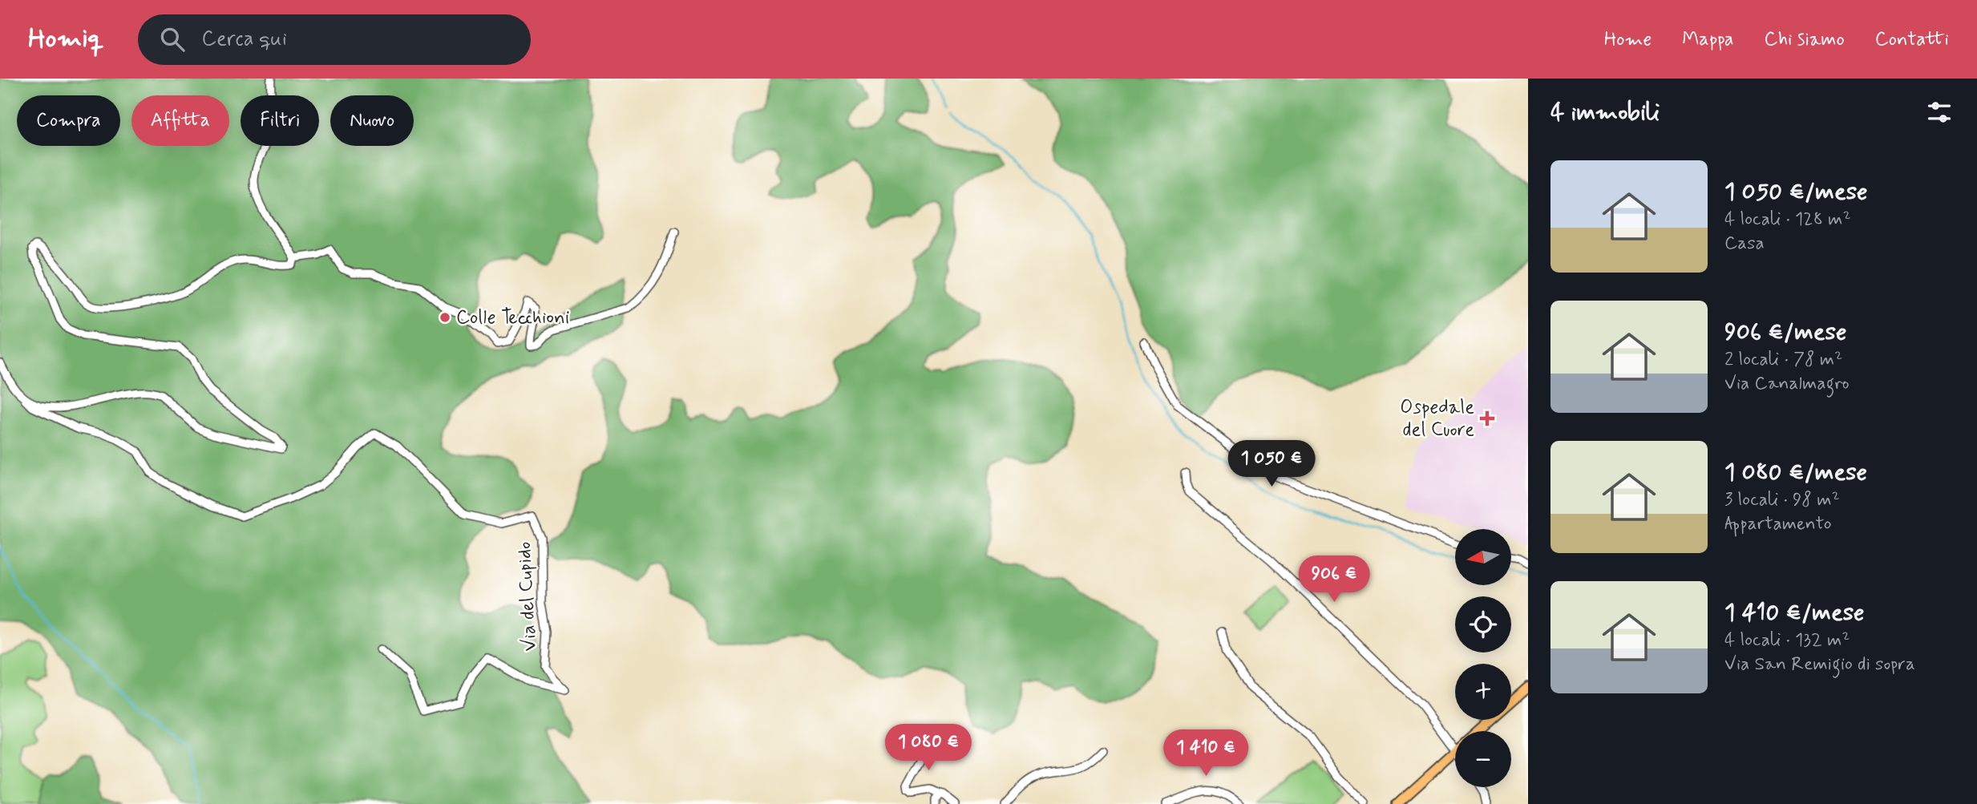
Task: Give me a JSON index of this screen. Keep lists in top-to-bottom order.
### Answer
{
  "streets": {
    "street": ["Via del Cupido"]
  },
  "places": {
    "other": ["Colle Tecchioni"],
    "health": ["Ospedale del Cuore"]
  },
  "north": "left",
  "page": {
    "header": "Homiq",
    "search": "Cerca qui",
    "nav": [
      "Home",
      "Mappa",
      "Chi siamo",
      "Contatti"
    ],
    "heading": "4 immobili",
    "chip": [
      "Compra",
      "Affitta",
      "Filtri",
      "Nuovo"
    ],
    "list": [
      {
        "name": "1 050 €/mese",
        "note": "4 locali · 128 m² · Casa"
      },
      {
        "name": "906 €/mese",
        "note": "2 locali · 78 m² · Via Canalmagro"
      },
      {
        "name": "1 080 €/mese",
        "note": "3 locali · 98 m² · Appartamento"
      },
      {
        "name": "1 410 €/mese",
        "note": "4 locali · 132 m² · Via San Remigio di sopra"
      }
    ],
    "price": [
      "1 050 €",
      "906 €",
      "1 080 €",
      "1 410 €"
    ],
    "map_buttons": ["+", "−"]
  }
}
